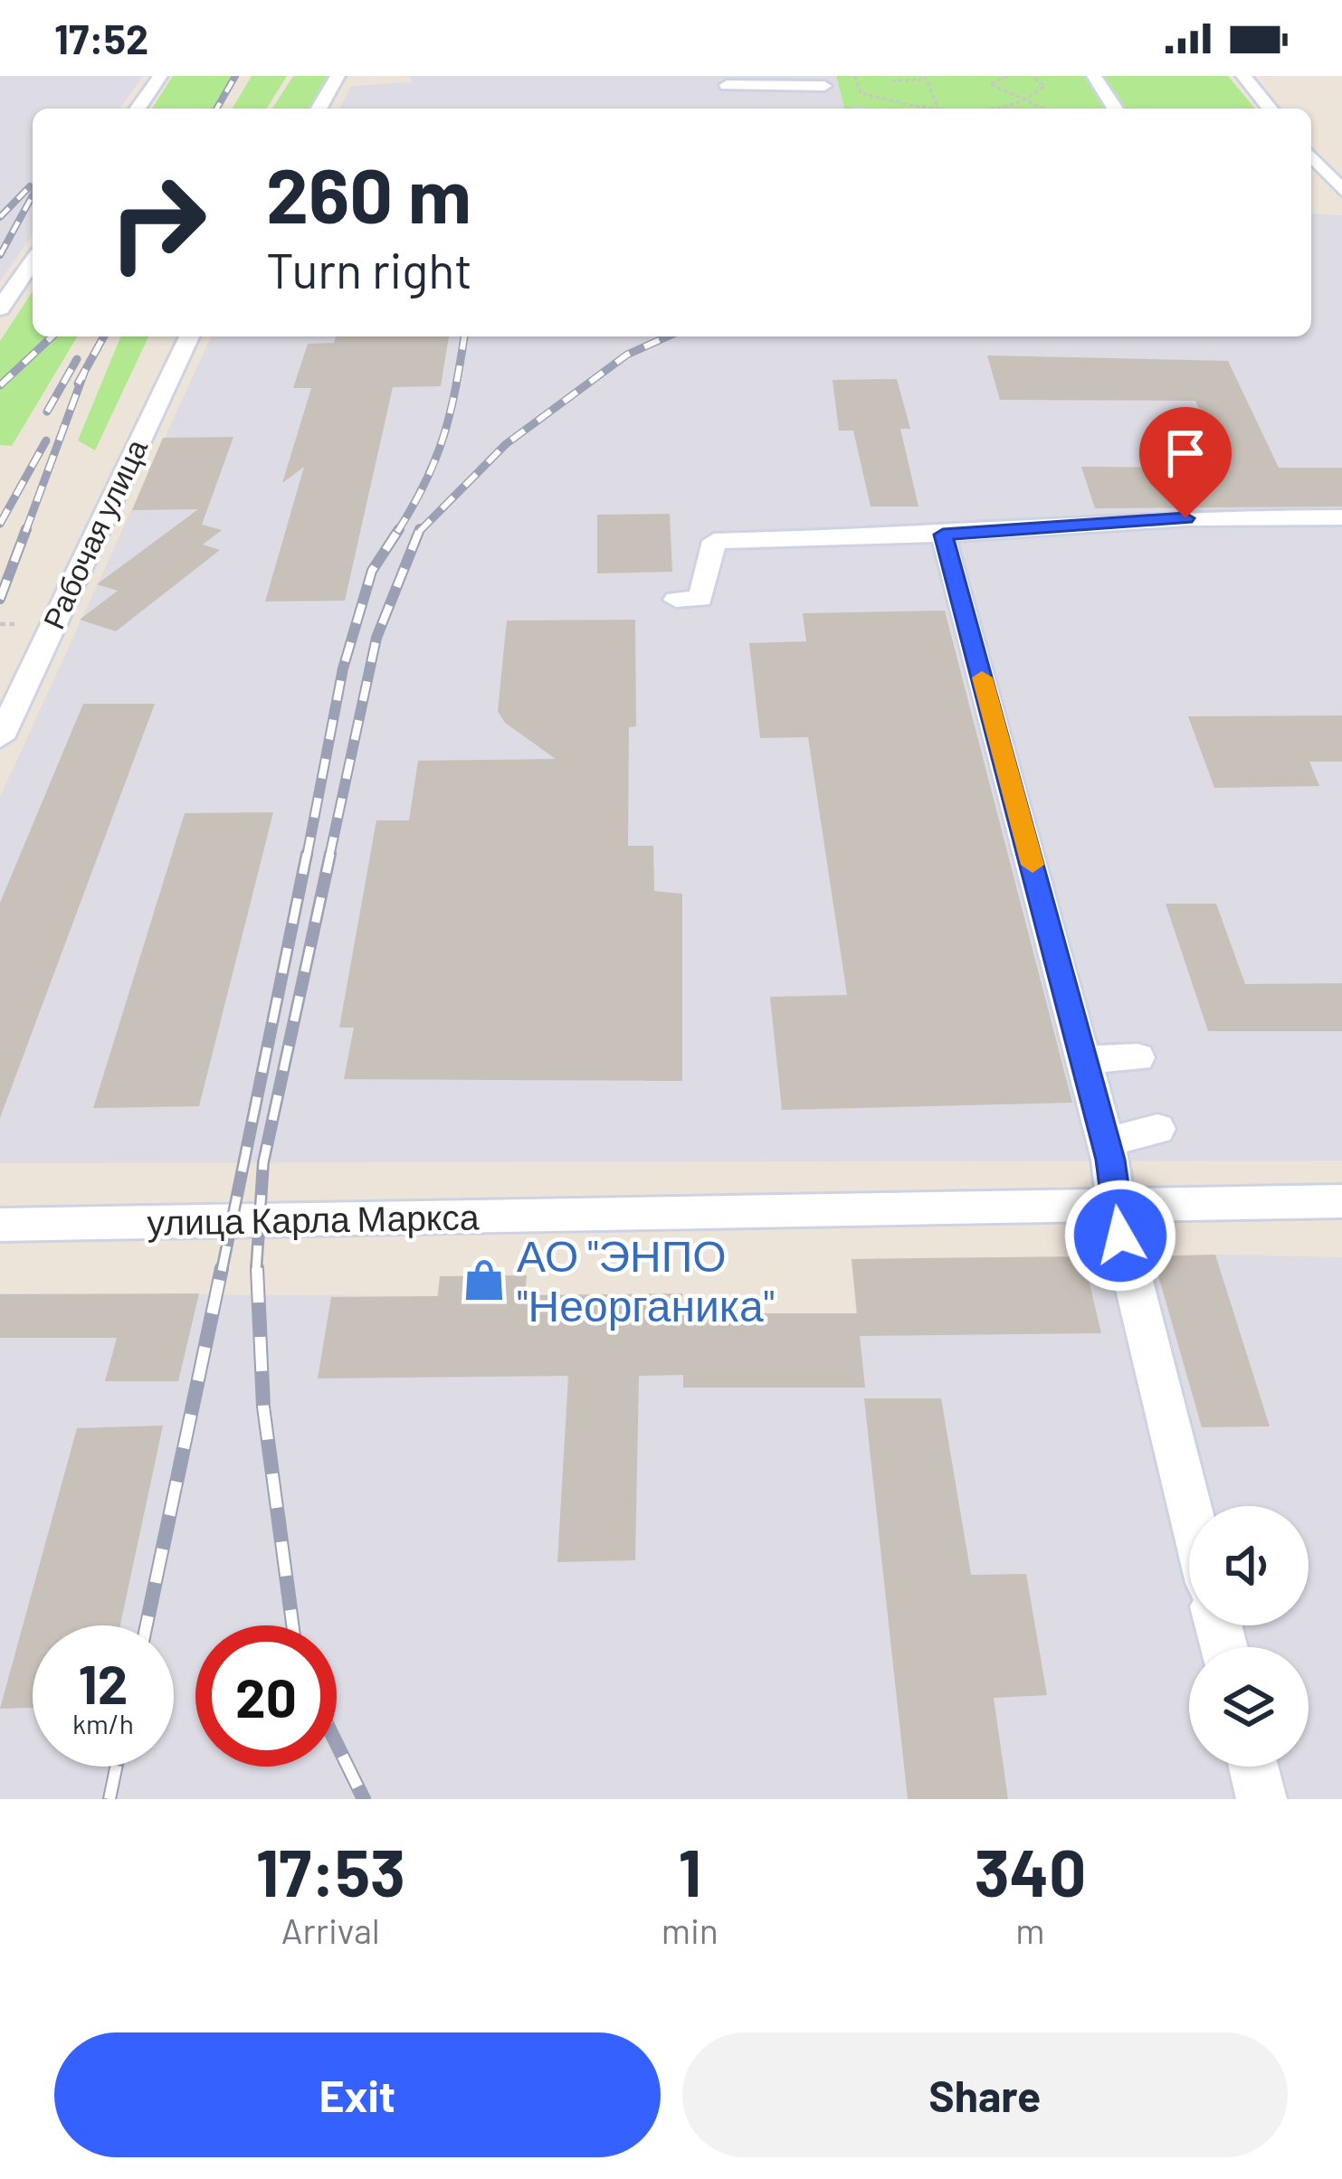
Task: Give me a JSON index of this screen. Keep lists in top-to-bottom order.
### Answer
{
  "streets": {
    "street": ["Рабочая улица", "улица Карла Маркса"]
  },
  "places": {
    "shop": ["АО \"ЭНПО \"Неорганика\""]
  },
  "page": {
    "status": "17:52",
    "turn": ["260 m", "Turn right"],
    "speed": "12 km/h",
    "limit": "20",
    "eta": [
      "17:53",
      "Arrival",
      "1",
      "min",
      "340",
      "m"
    ],
    "buttons": ["Exit", "Share"]
  }
}
